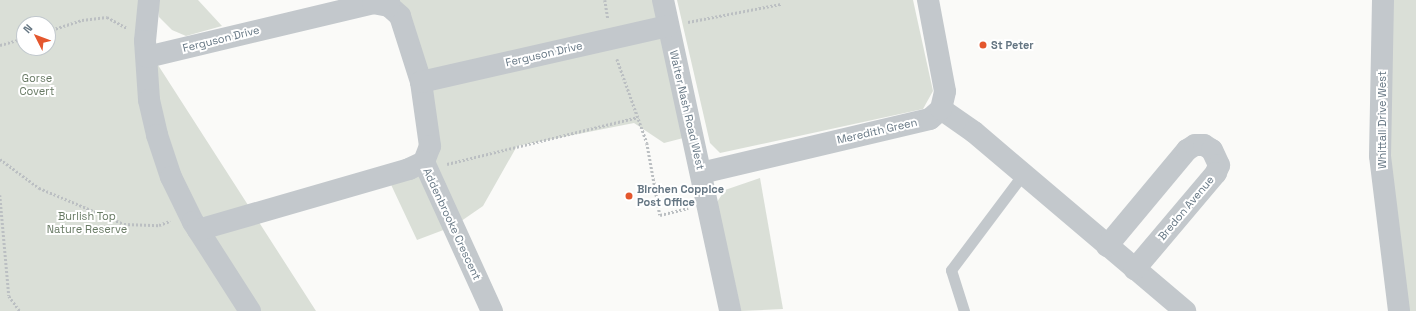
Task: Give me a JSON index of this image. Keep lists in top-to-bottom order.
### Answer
{
  "streets": {
    "street": [
      "Ferguson Drive",
      "Walter Nash Road West",
      "Whittall Drive West",
      "Meredith Green",
      "Bredon Avenue",
      "Addenbrooke Crescent"
    ]
  },
  "crossings": [
    ["Ferguson Drive", "Walter Nash Road West"],
    ["Ferguson Drive", "Addenbrooke Crescent"],
    ["Walter Nash Road West", "Meredith Green"]
  ],
  "parks": ["Gorse Covert", "Burlish Top Nature Reserve"],
  "places": ["St Peter", "Birchen Coppice Post Office"],
  "north": "top left"
}
